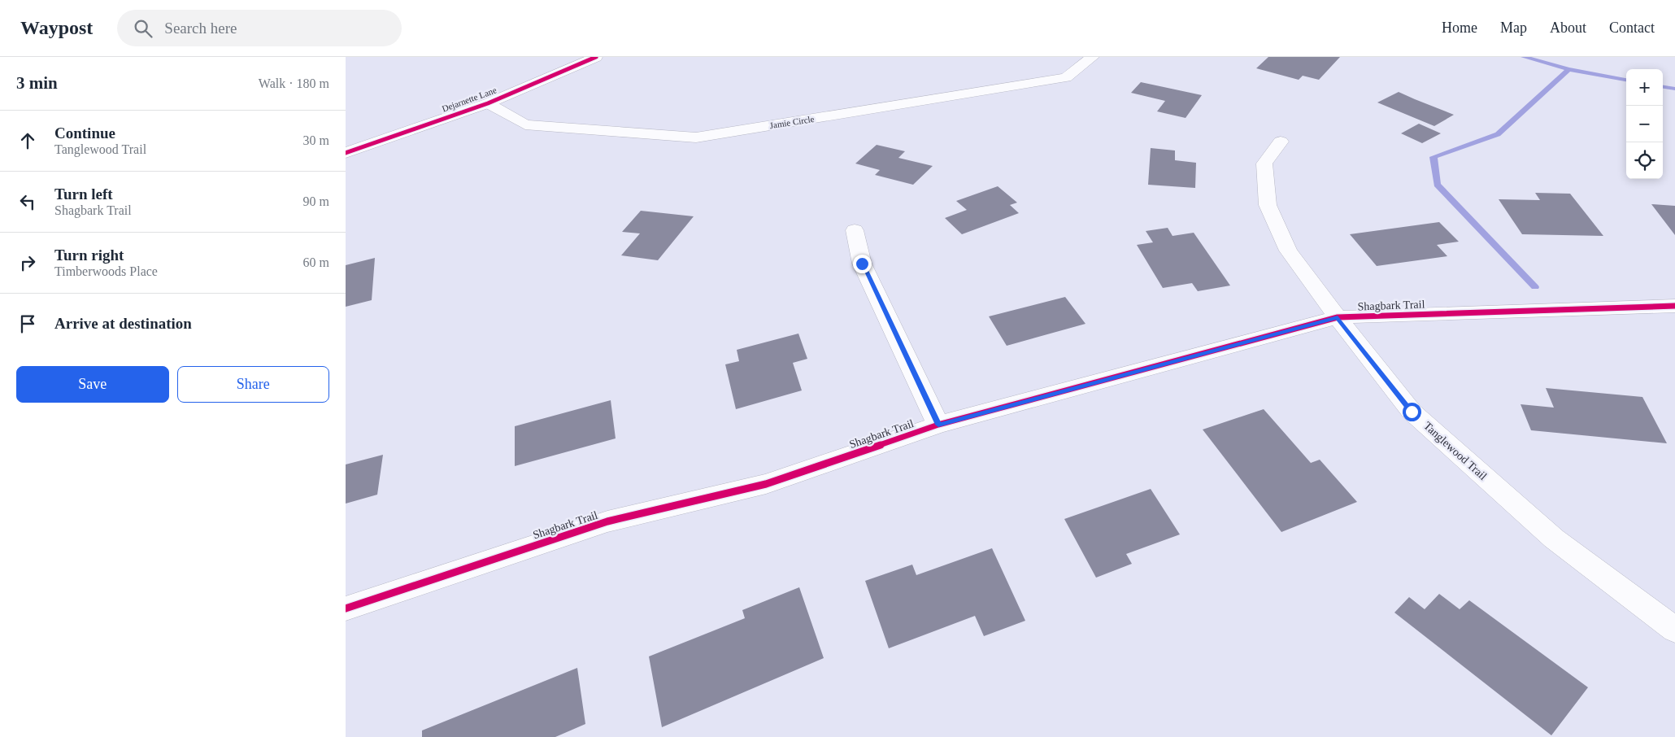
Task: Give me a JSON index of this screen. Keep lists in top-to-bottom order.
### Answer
{
  "streets": {
    "street": [
      "Dejarnette Lane",
      "Jamie Circle",
      "Shagbark Trail",
      "Tanglewood Trail"
    ]
  },
  "crossings": [
    ["Dejarnette Lane", "Jamie Circle"],
    ["Shagbark Trail", "Tanglewood Trail"]
  ],
  "page": {
    "header": "Waypost",
    "search": "Search here",
    "nav": [
      "Home",
      "Map",
      "About",
      "Contact"
    ],
    "heading": ["3 min", "Walk · 180 m"],
    "map_buttons": ["+", "−"],
    "list": [
      ["Continue", "Tanglewood Trail", "30 m"],
      ["Turn left", "Shagbark Trail", "90 m"],
      ["Turn right", "Timberwoods Place", "60 m"],
      "Arrive at destination"
    ],
    "buttons": ["Save", "Share"]
  }
}
